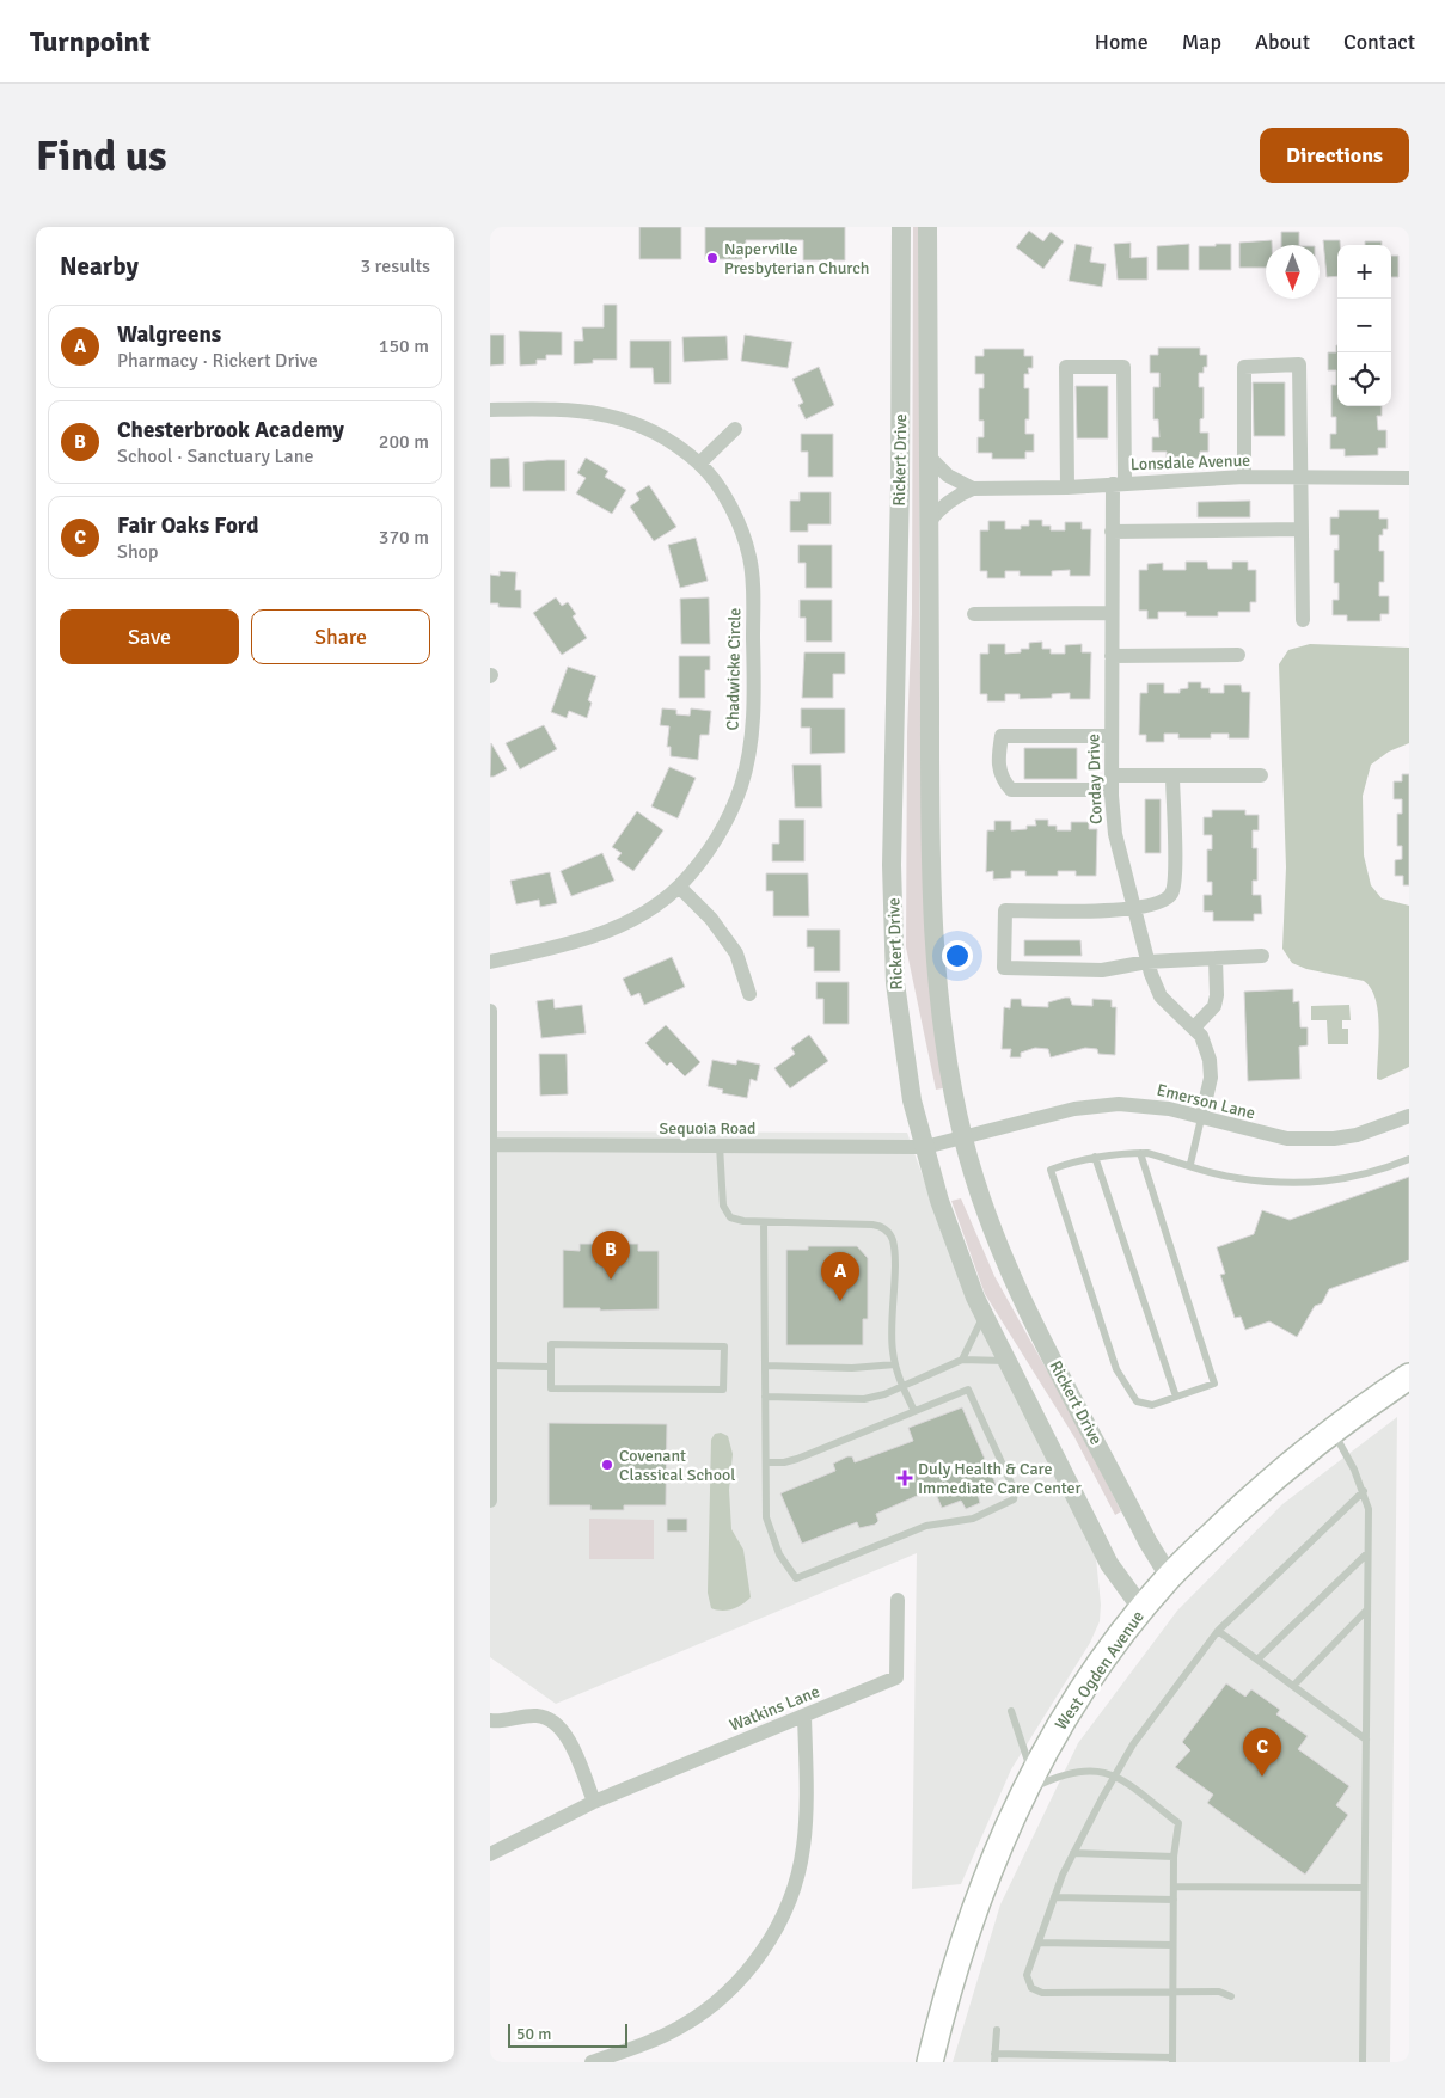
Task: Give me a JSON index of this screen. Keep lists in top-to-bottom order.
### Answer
{
  "streets": {
    "main road": ["West Ogden Avenue"],
    "street": [
      "Rickert Drive",
      "Lonsdale Avenue",
      "Chadwicke Circle",
      "Corday Drive",
      "Emerson Lane",
      "Sequoia Road",
      "Watkins Lane"
    ]
  },
  "crossings": [
    ["Rickert Drive", "Lonsdale Avenue"],
    ["Rickert Drive", "Emerson Lane"],
    ["Rickert Drive", "Sequoia Road"],
    ["Rickert Drive", "West Ogden Avenue"],
    ["Lonsdale Avenue", "Corday Drive"],
    ["Corday Drive", "Emerson Lane"],
    ["Emerson Lane", "Sequoia Road"]
  ],
  "places": {
    "other": ["Naperville Presbyterian Church", "Covenant Classical School"],
    "health": ["Duly Health & Care Immediate Care Center"]
  },
  "scale_bar": "50 m",
  "north": "bottom",
  "page": {
    "header": "Turnpoint",
    "nav": [
      "Home",
      "Map",
      "About",
      "Contact"
    ],
    "buttons": [
      "Directions",
      ["Save", "Share"]
    ],
    "title": "Find us",
    "heading": ["Nearby", "3 results"],
    "map_buttons": ["+", "−"],
    "list": [
      {
        "mark": "A",
        "name": "Walgreens",
        "note": "Pharmacy · Rickert Drive",
        "value": "150 m"
      },
      {
        "mark": "B",
        "name": "Chesterbrook Academy",
        "note": "School · Sanctuary Lane",
        "value": "200 m"
      },
      {
        "mark": "C",
        "name": "Fair Oaks Ford",
        "note": "Shop",
        "value": "370 m"
      }
    ],
    "pins": ["B", "A", "C"],
    "scale": "50 m"
  }
}
